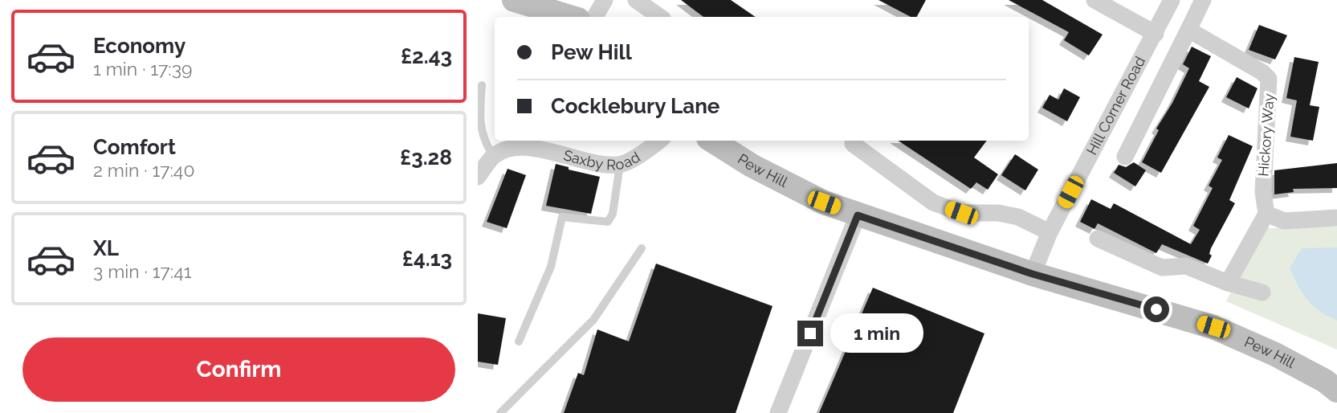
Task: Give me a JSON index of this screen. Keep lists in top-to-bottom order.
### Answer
{
  "streets": {
    "main road": ["Pew Hill"],
    "street": ["Hill Corner Road", "Hickory Way", "Saxby Road"]
  },
  "crossings": [
    ["Hill Corner Road", "Pew Hill"]
  ],
  "page": {
    "list": [
      {
        "name": "Economy",
        "note": "1 min · 17:39",
        "value": "£2.43"
      },
      {
        "name": "Comfort",
        "note": "2 min · 17:40",
        "value": "£3.28"
      },
      {
        "name": "XL",
        "note": "3 min · 17:41",
        "value": "£4.13"
      }
    ],
    "banner": ["Pew Hill", "Cocklebury Lane"],
    "bubble": "1 min",
    "buttons": "Confirm"
  }
}
